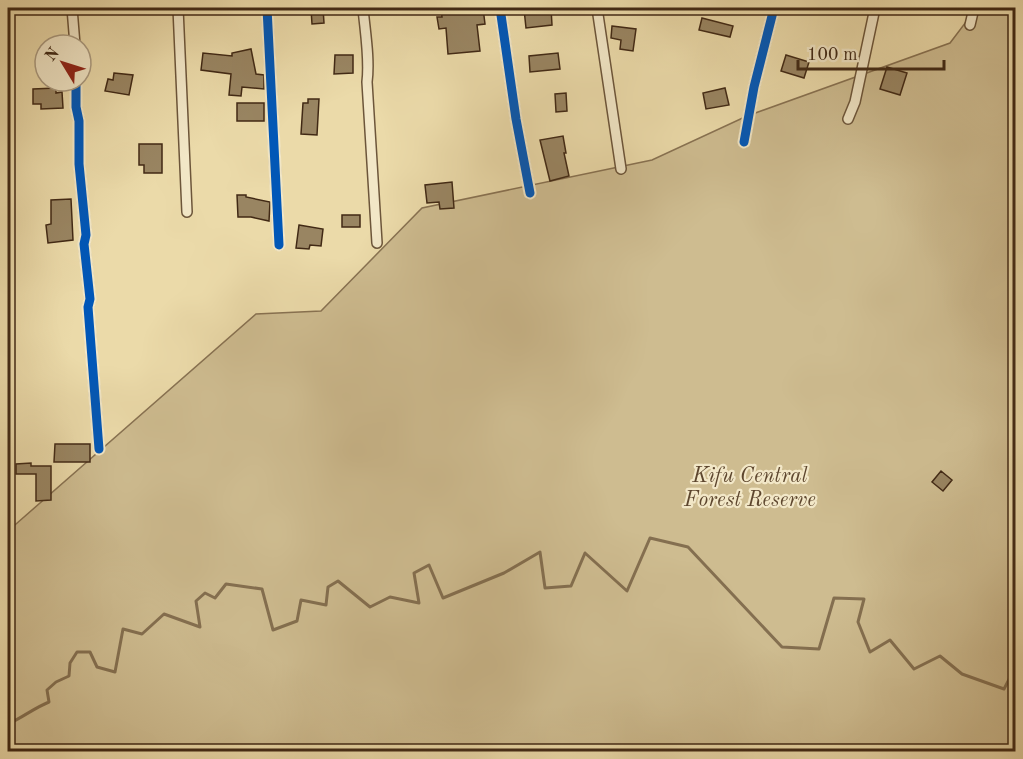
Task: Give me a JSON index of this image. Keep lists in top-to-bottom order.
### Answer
{
  "parks": ["Kifu Central Forest Reserve"],
  "scale_bar": "100 m",
  "north": "top left"
}
